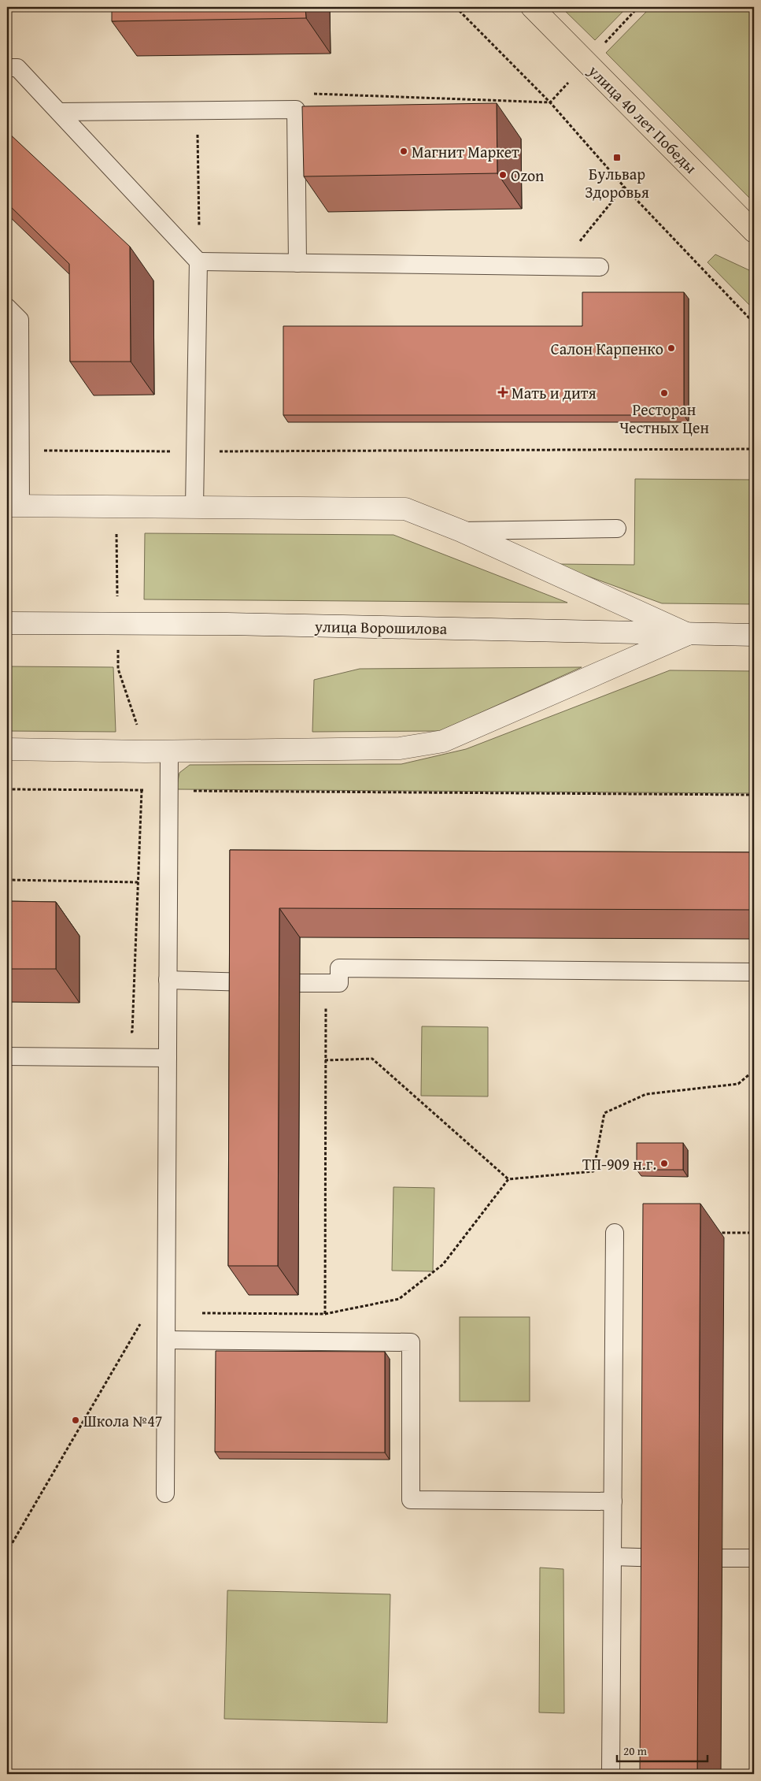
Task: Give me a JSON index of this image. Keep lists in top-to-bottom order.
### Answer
{
  "streets": {
    "main road": ["улица 40 лет Победы"],
    "street": ["улица Ворошилова"]
  },
  "places": {
    "other": [
      "Магнит Маркет",
      "Ozon",
      "Салон Карпенко",
      "Ресторан Честных Цен",
      "ТП-909 н.г.",
      "Школа №47"
    ],
    "transit": ["Бульвар Здоровья"],
    "health": ["Мать и дитя"]
  },
  "scale_bar": "20 m"
}
